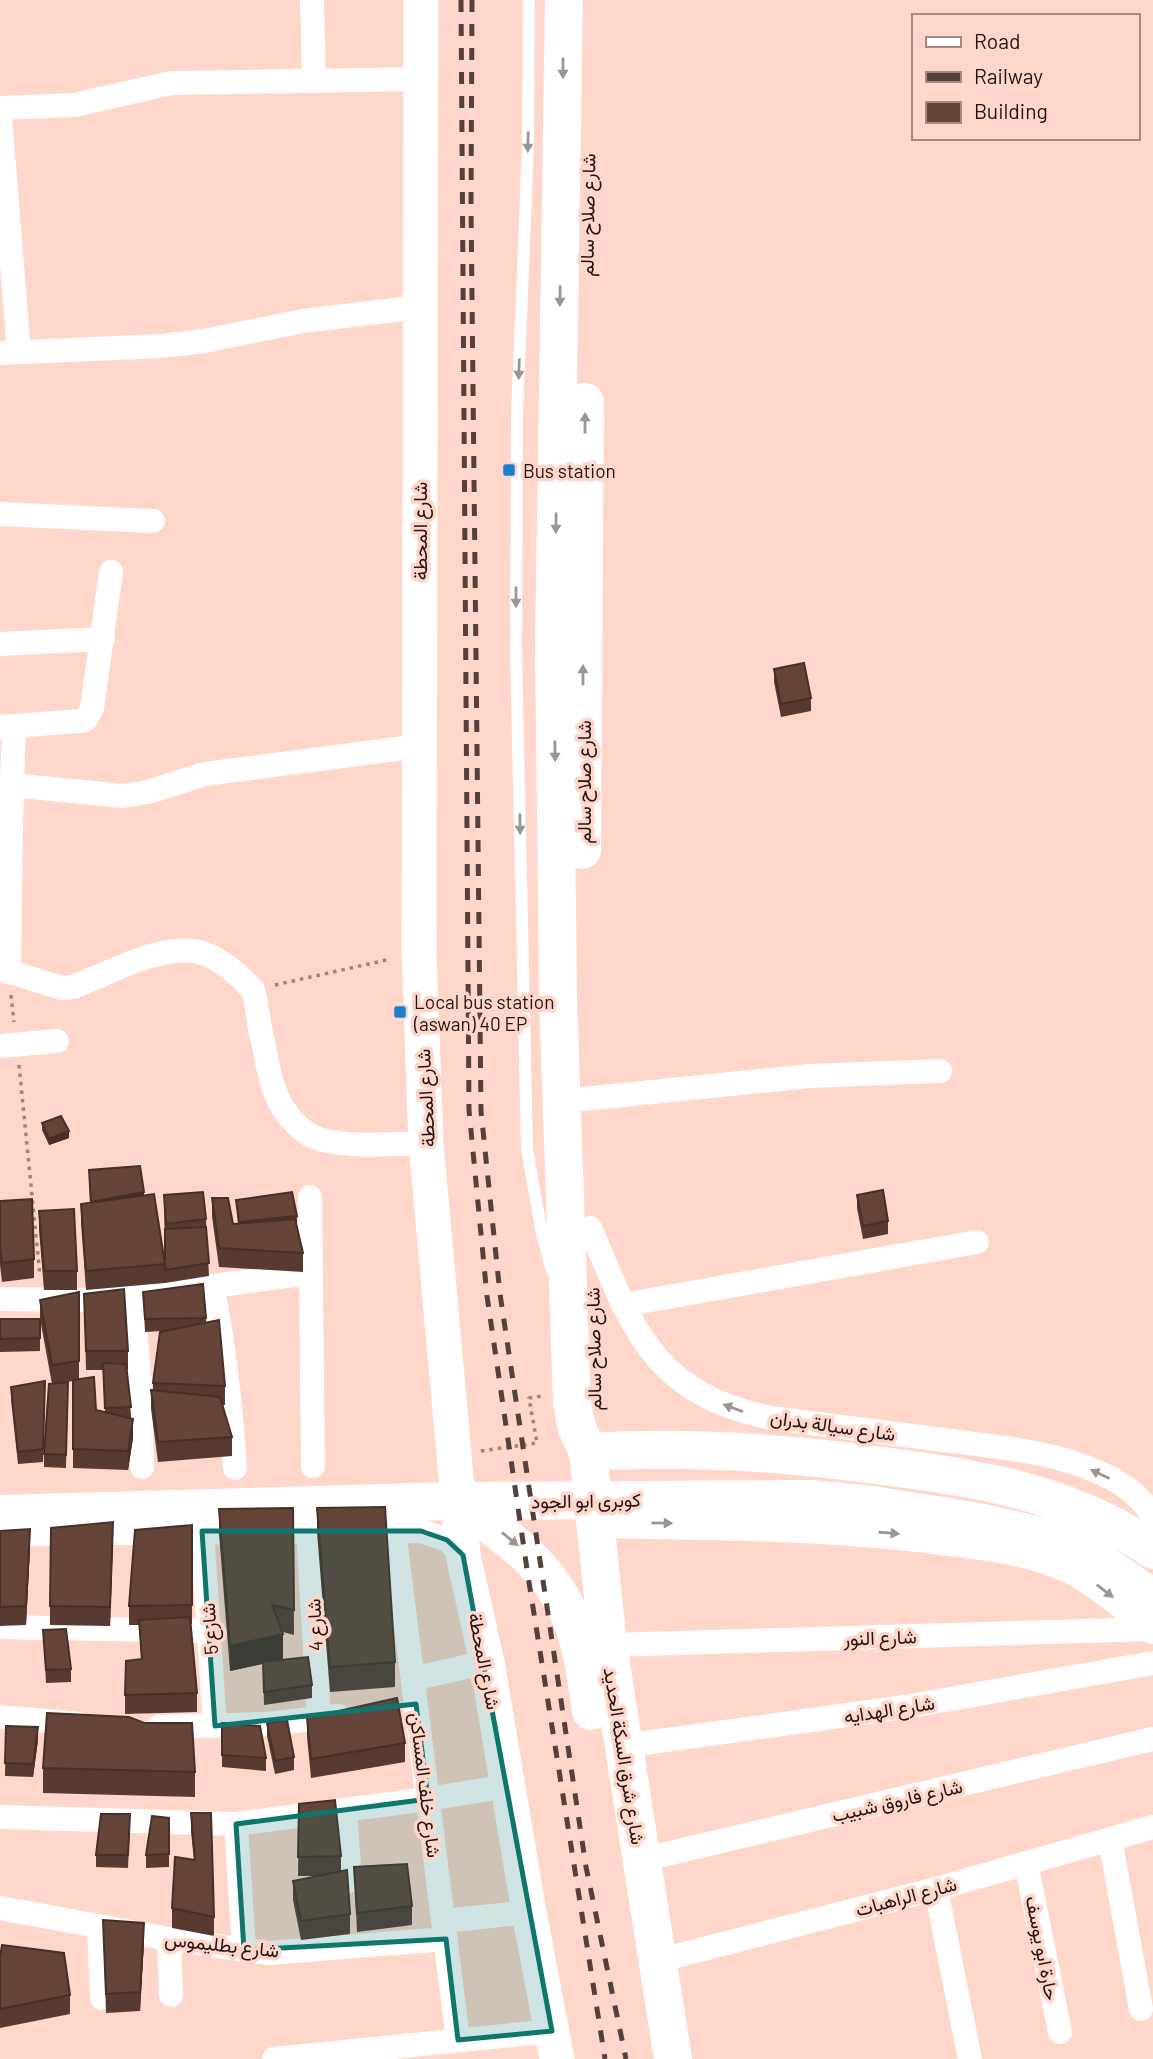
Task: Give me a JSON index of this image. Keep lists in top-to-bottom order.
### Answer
{
  "streets": {
    "main road": [
      "شارع صلاح سالم",
      "شارع المحطة",
      "شارع سيالة بدران",
      "كوبرى ابو الجود",
      "شارع شرق السكة الحديد"
    ],
    "street": [
      "شارع 4",
      "شارع 5",
      "شارع النور",
      "شارع الهدايه",
      "شارع خلف المساكن",
      "شارع فاروق شبيب",
      "شارع الراهبات",
      "شارع بطليموس",
      "حارة ابو يوسف"
    ]
  },
  "crossings": [
    ["شارع صلاح سالم", "شارع سيالة بدران"],
    ["شارع صلاح سالم", "شارع شرق السكة الحديد"],
    ["شارع المحطة", "شارع بطليموس"],
    ["شارع سيالة بدران", "شارع شرق السكة الحديد"],
    ["شارع النور", "شارع شرق السكة الحديد"],
    ["شارع الهدايه", "شارع شرق السكة الحديد"],
    ["شارع شرق السكة الحديد", "شارع فاروق شبيب"],
    ["شارع شرق السكة الحديد", "شارع الراهبات"],
    ["شارع خلف المساكن", "شارع بطليموس"],
    ["شارع الراهبات", "حارة ابو يوسف"]
  ],
  "places": {
    "transit": ["Bus station", "Local bus station (aswan) 40 EP"]
  },
  "legend": ["Road", "Railway", "Building"]
}
